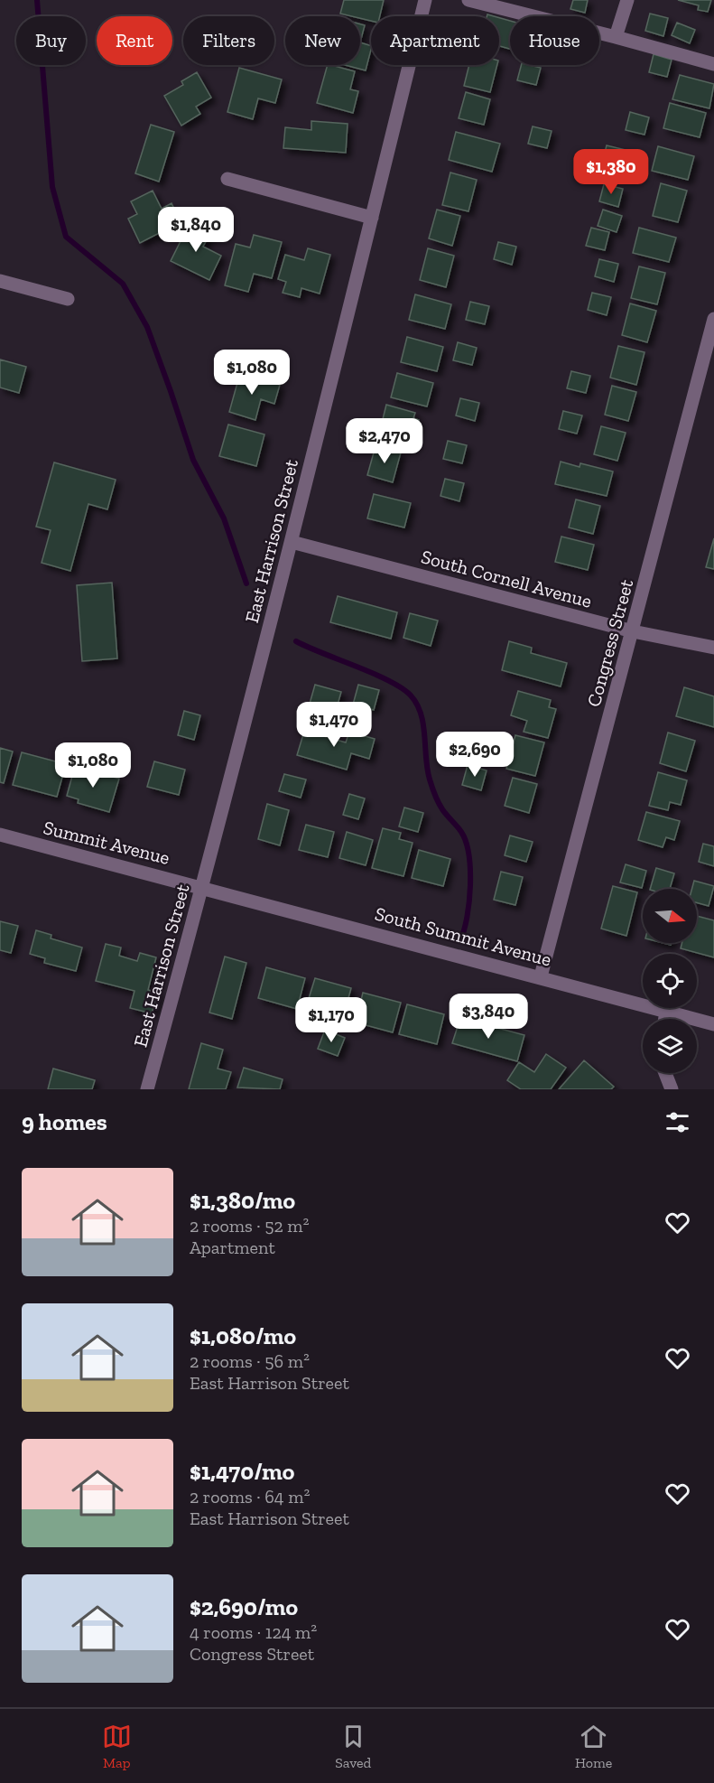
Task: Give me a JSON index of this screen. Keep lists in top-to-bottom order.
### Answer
{
  "streets": {
    "street": [
      "East Harrison Street",
      "South Cornell Avenue",
      "Congress Street",
      "Summit Avenue",
      "South Summit Avenue"
    ]
  },
  "crossings": [
    ["East Harrison Street", "South Cornell Avenue"],
    ["East Harrison Street", "Summit Avenue"],
    ["East Harrison Street", "South Summit Avenue"],
    ["South Cornell Avenue", "Congress Street"],
    ["Congress Street", "South Summit Avenue"],
    ["Summit Avenue", "South Summit Avenue"]
  ],
  "north": "right",
  "page": {
    "chip": [
      "Buy",
      "Rent",
      "Filters",
      "New",
      "Apartment",
      "House"
    ],
    "price": [
      "$1,380",
      "$1,840",
      "$1,080",
      "$2,470",
      "$1,470",
      "$2,690",
      "$1,080",
      "$3,840",
      "$1,170"
    ],
    "heading": "9 homes",
    "list": [
      {
        "name": "$1,380/mo",
        "note": "2 rooms · 52 m² · Apartment"
      },
      {
        "name": "$1,080/mo",
        "note": "2 rooms · 56 m² · East Harrison Street"
      },
      {
        "name": "$1,470/mo",
        "note": "2 rooms · 64 m² · East Harrison Street"
      },
      {
        "name": "$2,690/mo",
        "note": "4 rooms · 124 m² · Congress Street"
      }
    ],
    "tabs": ["Map", "Saved", "Home"]
  }
}
